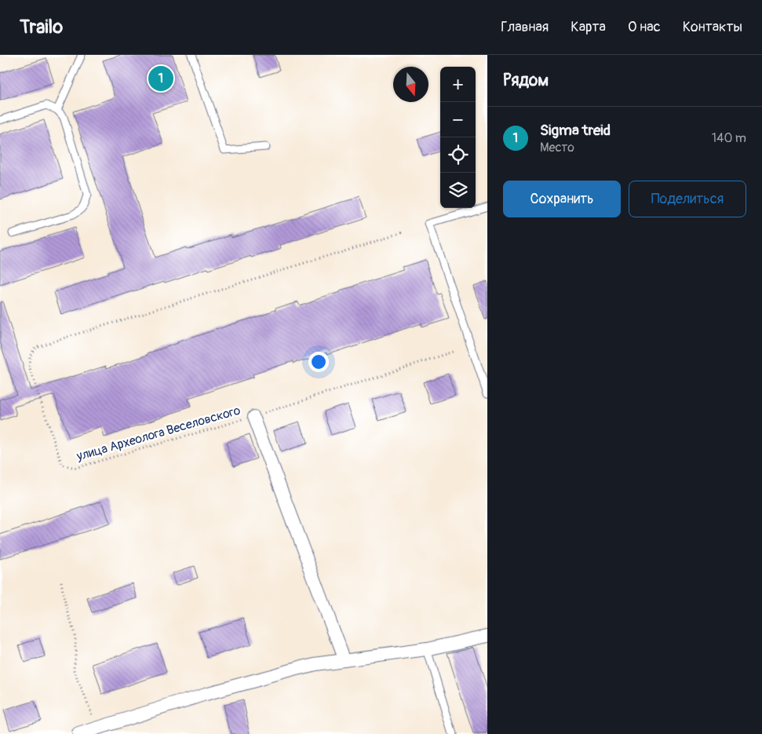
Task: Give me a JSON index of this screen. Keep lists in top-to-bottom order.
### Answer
{
  "streets": {
    "path": ["улица Археолога Веселовского"]
  },
  "north": "bottom",
  "page": {
    "header": "Trailo",
    "nav": [
      "Главная",
      "Карта",
      "О нас",
      "Контакты"
    ],
    "heading": "Рядом",
    "pins": "1",
    "map_buttons": ["+", "−"],
    "list": [
      {
        "mark": "1",
        "name": "Sigma treid",
        "note": "Место",
        "value": "140 m"
      }
    ],
    "buttons": ["Сохранить", "Поделиться"]
  }
}
